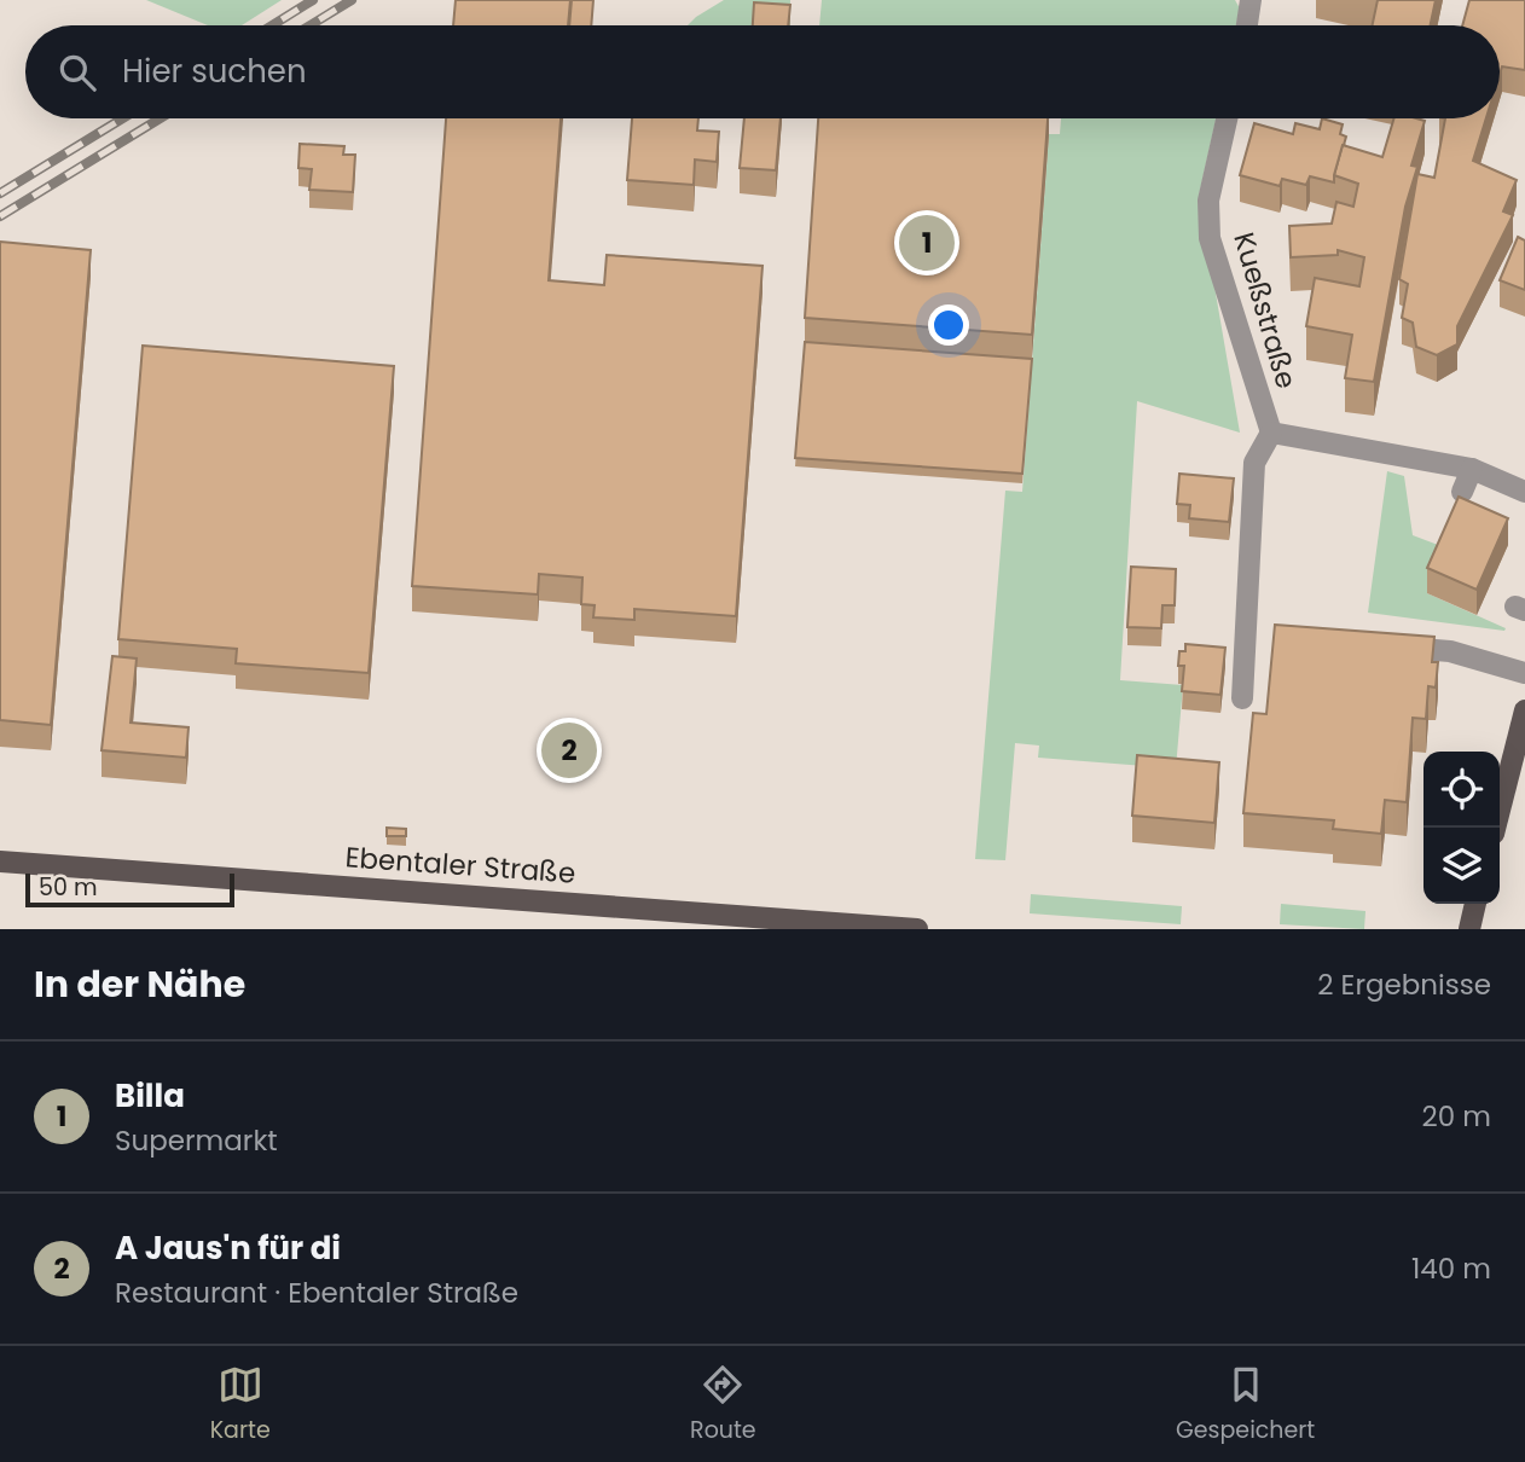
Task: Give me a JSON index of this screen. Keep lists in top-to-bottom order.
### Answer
{
  "streets": {
    "main road": ["Ebentaler Straße"],
    "street": ["Kueßstraße"]
  },
  "scale_bar": "50 m",
  "page": {
    "search": "Hier suchen",
    "pins": ["1", "2"],
    "scale": "50 m",
    "heading": ["In der Nähe", "2 Ergebnisse"],
    "list": [
      {
        "mark": "1",
        "name": "Billa",
        "note": "Supermarkt",
        "value": "20 m"
      },
      {
        "mark": "2",
        "name": "A Jaus'n für di",
        "note": "Restaurant · Ebentaler Straße",
        "value": "140 m"
      }
    ],
    "nav": ["Karte", "Route", "Gespeichert"]
  }
}
